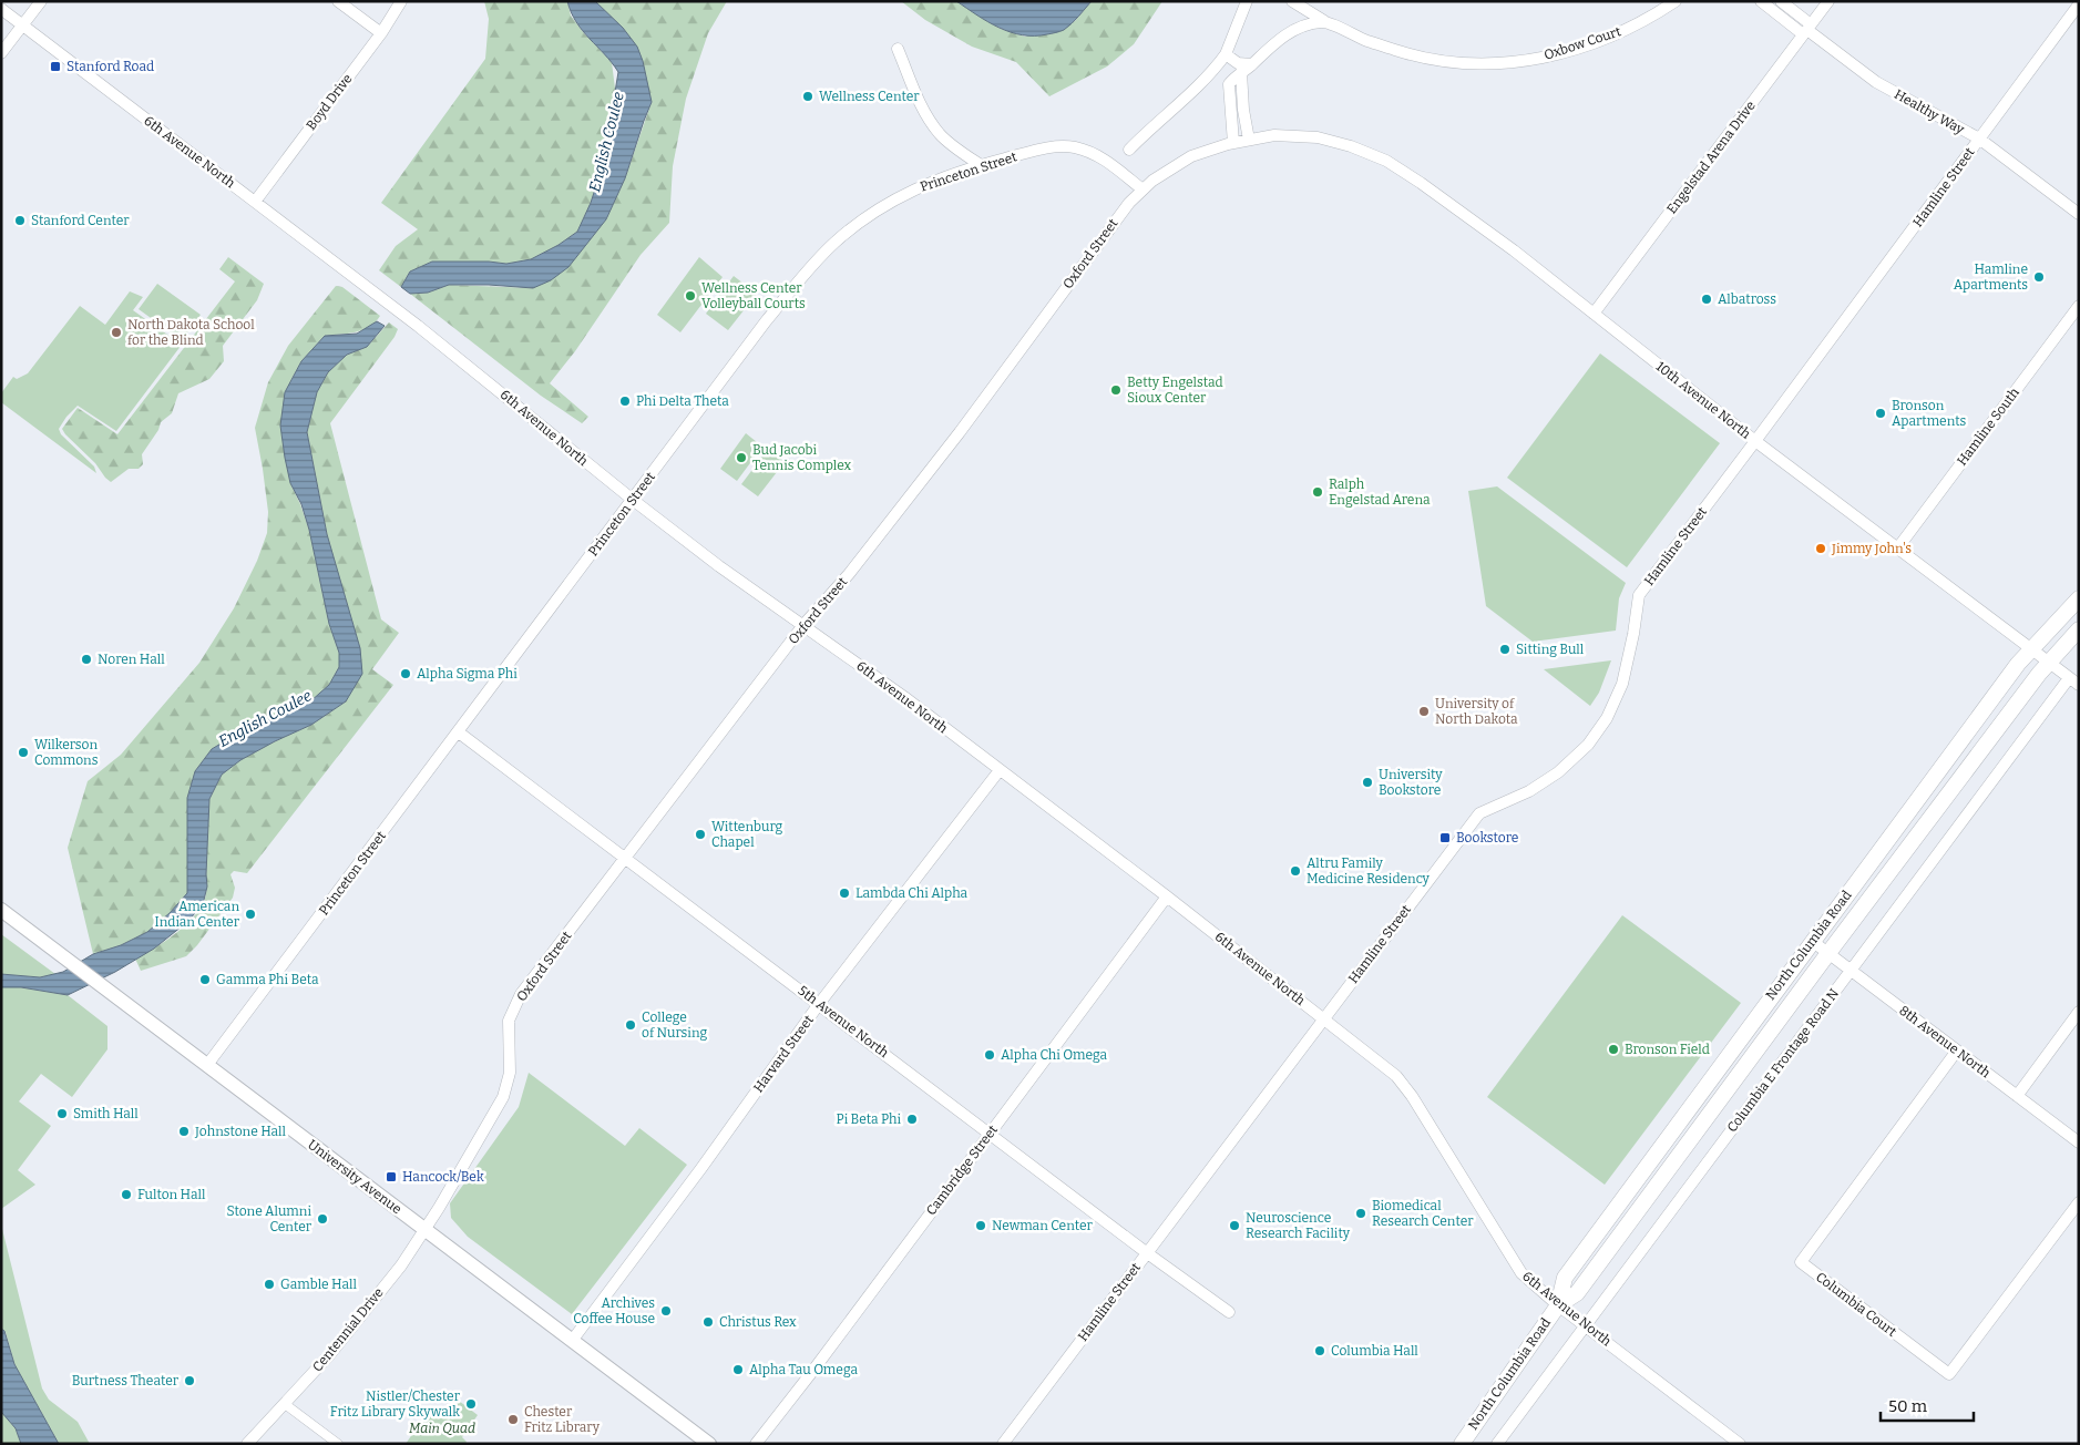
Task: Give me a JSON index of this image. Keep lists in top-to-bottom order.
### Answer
{
  "streets": {
    "main road": ["North Columbia Road"],
    "street": [
      "Oxbow Court",
      "Boyd Drive",
      "Healthy Way",
      "6th Avenue North",
      "Engelstad Arena Drive",
      "Princeton Street",
      "Hamline Street",
      "Oxford Street",
      "10th Avenue North",
      "Hamline South",
      "5th Avenue North",
      "8th Avenue North",
      "Harvard Street",
      "Columbia E Frontage Road N",
      "Cambridge Street",
      "University Avenue",
      "Columbia Court",
      "Centennial Drive"
    ]
  },
  "crossings": [
    ["Boyd Drive", "6th Avenue North"],
    ["Healthy Way", "Engelstad Arena Drive"],
    ["Healthy Way", "Hamline Street"],
    ["6th Avenue North", "Princeton Street"],
    ["6th Avenue North", "Hamline Street"],
    ["6th Avenue North", "Oxford Street"],
    ["6th Avenue North", "North Columbia Road"],
    ["6th Avenue North", "Harvard Street"],
    ["6th Avenue North", "Columbia E Frontage Road N"],
    ["6th Avenue North", "Cambridge Street"],
    ["Engelstad Arena Drive", "10th Avenue North"],
    ["Princeton Street", "Oxford Street"],
    ["Princeton Street", "5th Avenue North"],
    ["Princeton Street", "University Avenue"],
    ["Hamline Street", "10th Avenue North"],
    ["Hamline Street", "5th Avenue North"],
    ["Oxford Street", "10th Avenue North"],
    ["Oxford Street", "5th Avenue North"],
    ["Oxford Street", "Centennial Drive"],
    ["10th Avenue North", "Hamline South"],
    ["10th Avenue North", "North Columbia Road"],
    ["10th Avenue North", "Columbia E Frontage Road N"],
    ["North Columbia Road", "8th Avenue North"],
    ["5th Avenue North", "Harvard Street"],
    ["5th Avenue North", "Cambridge Street"],
    ["8th Avenue North", "Columbia E Frontage Road N"],
    ["8th Avenue North", "Columbia Court"],
    ["Harvard Street", "University Avenue"],
    ["University Avenue", "Centennial Drive"]
  ],
  "water": ["English Coulee"],
  "parks": ["Main Quad"],
  "places": {
    "transit": ["Stanford Road", "Bookstore", "Hancock/Bek"],
    "other": [
      "Wellness Center",
      "Stanford Center",
      "Hamline Apartments",
      "Wellness Center Volleyball Courts",
      "Albatross",
      "North Dakota School for the Blind",
      "Betty Engelstad Sioux Center",
      "Phi Delta Theta",
      "Bronson Apartments",
      "Bud Jacobi Tennis Complex",
      "Ralph Engelstad Arena",
      "Jimmy John's",
      "Sitting Bull",
      "Noren Hall",
      "Alpha Sigma Phi",
      "University of North Dakota",
      "Wilkerson Commons",
      "University Bookstore",
      "Wittenburg Chapel",
      "Altru Family Medicine Residency",
      "Lambda Chi Alpha",
      "American Indian Center",
      "Gamma Phi Beta",
      "College of Nursing",
      "Bronson Field",
      "Alpha Chi Omega",
      "Smith Hall",
      "Pi Beta Phi",
      "Johnstone Hall",
      "Fulton Hall",
      "Biomedical Research Center",
      "Stone Alumni Center",
      "Newman Center",
      "Neuroscience Research Facility",
      "Gamble Hall",
      "Archives Coffee House",
      "Christus Rex",
      "Columbia Hall",
      "Alpha Tau Omega",
      "Burtness Theater",
      "Nistler/Chester Fritz Library Skywalk",
      "Chester Fritz Library"
    ]
  },
  "scale_bar": "50 m"
}
